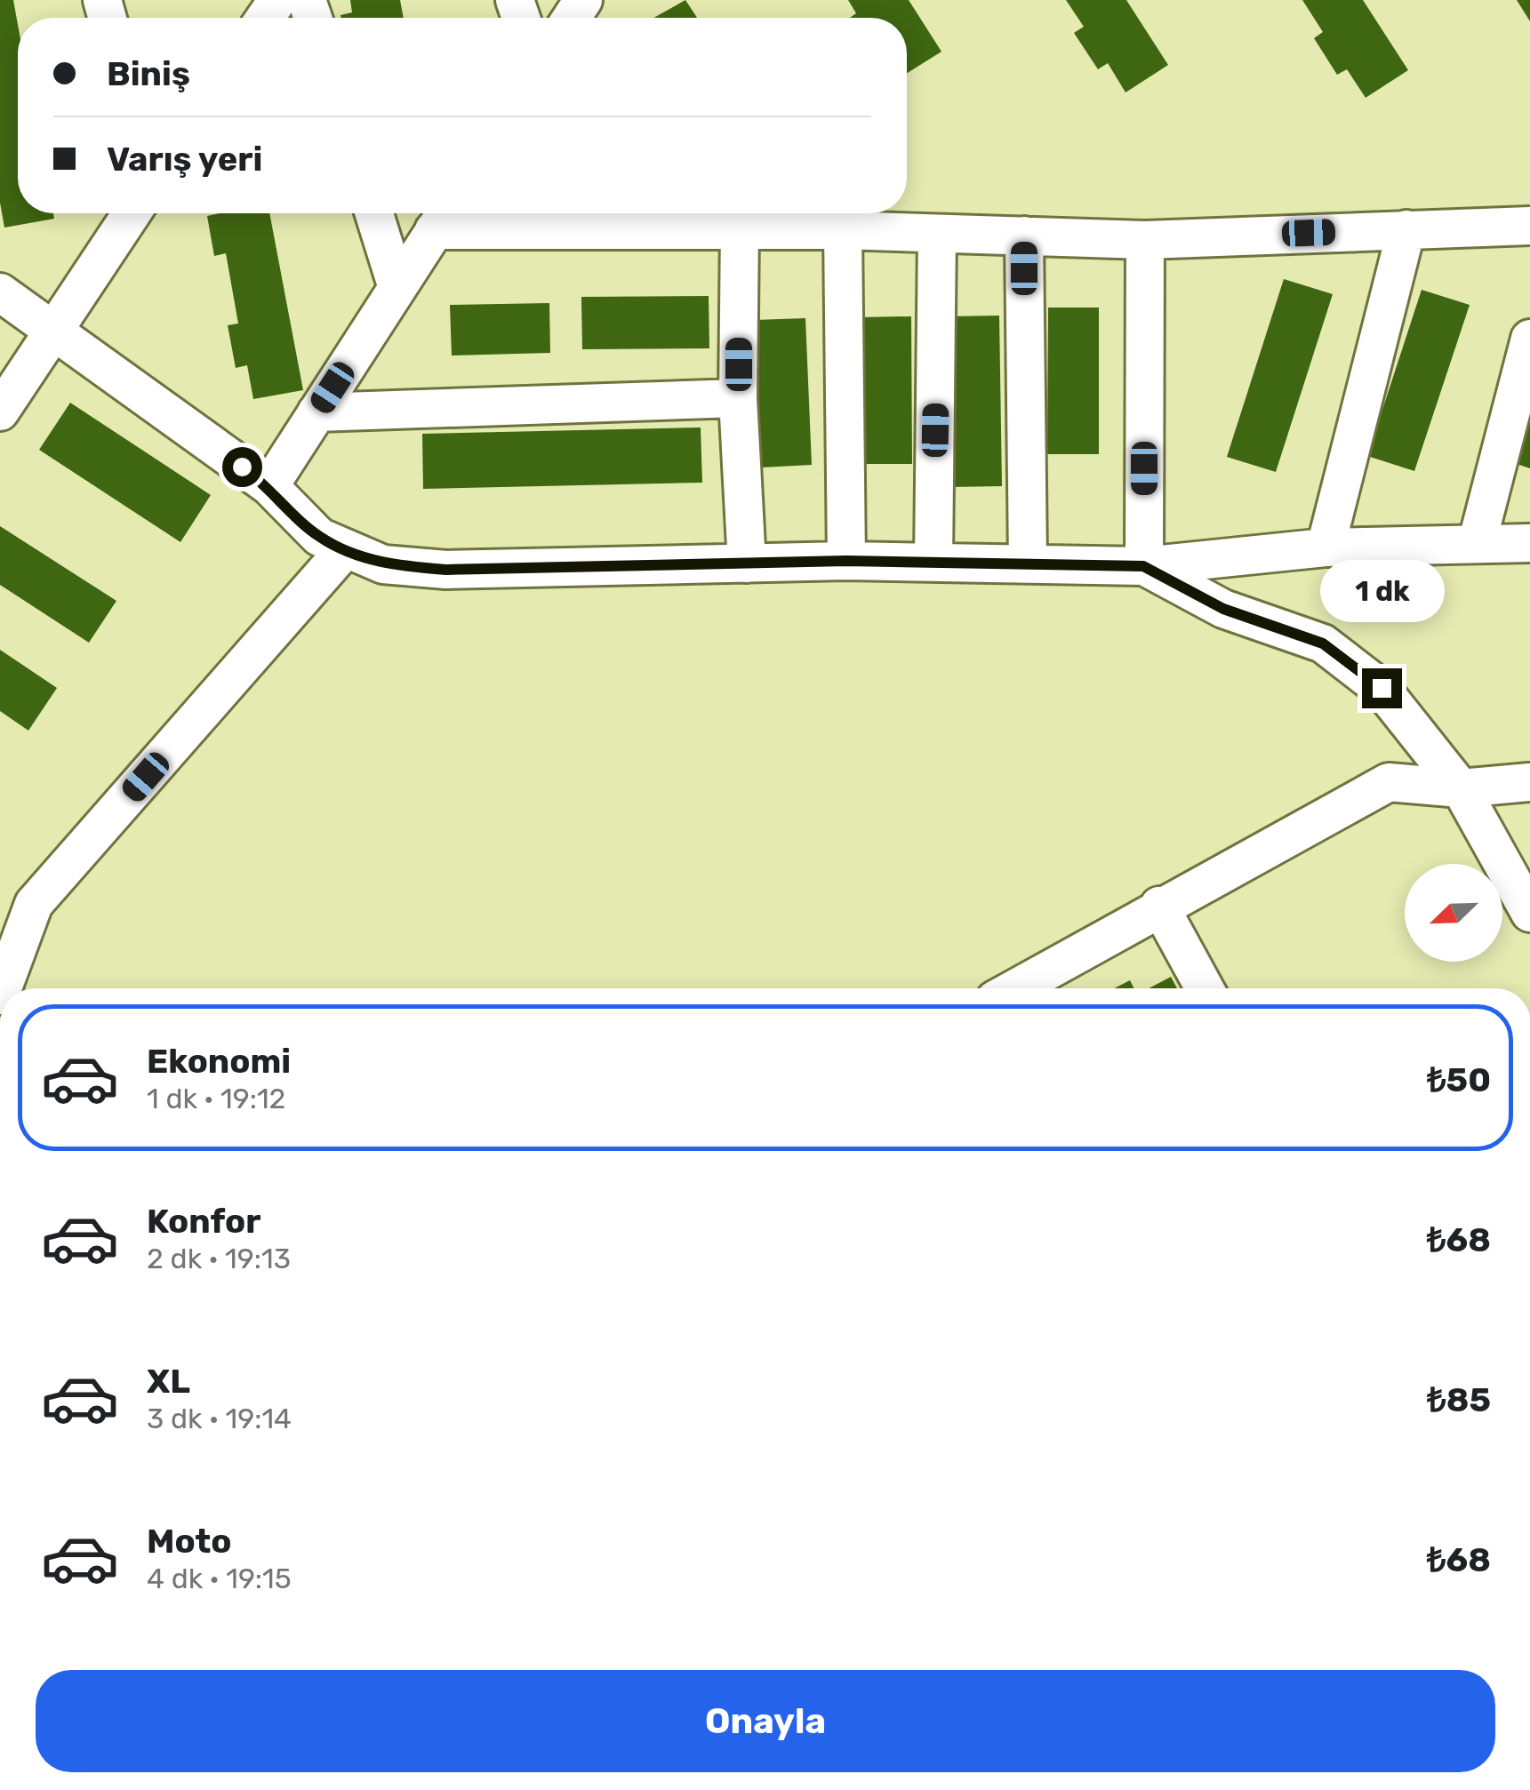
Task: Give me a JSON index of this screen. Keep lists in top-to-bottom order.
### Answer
{
  "north": "bottom left",
  "page": {
    "banner": ["Biniş", "Varış yeri"],
    "bubble": "1 dk",
    "list": [
      {
        "name": "Ekonomi",
        "note": "1 dk · 19:12",
        "value": "₺50"
      },
      {
        "name": "Konfor",
        "note": "2 dk · 19:13",
        "value": "₺68"
      },
      {
        "name": "XL",
        "note": "3 dk · 19:14",
        "value": "₺85"
      },
      {
        "name": "Moto",
        "note": "4 dk · 19:15",
        "value": "₺68"
      }
    ],
    "buttons": "Onayla"
  }
}
